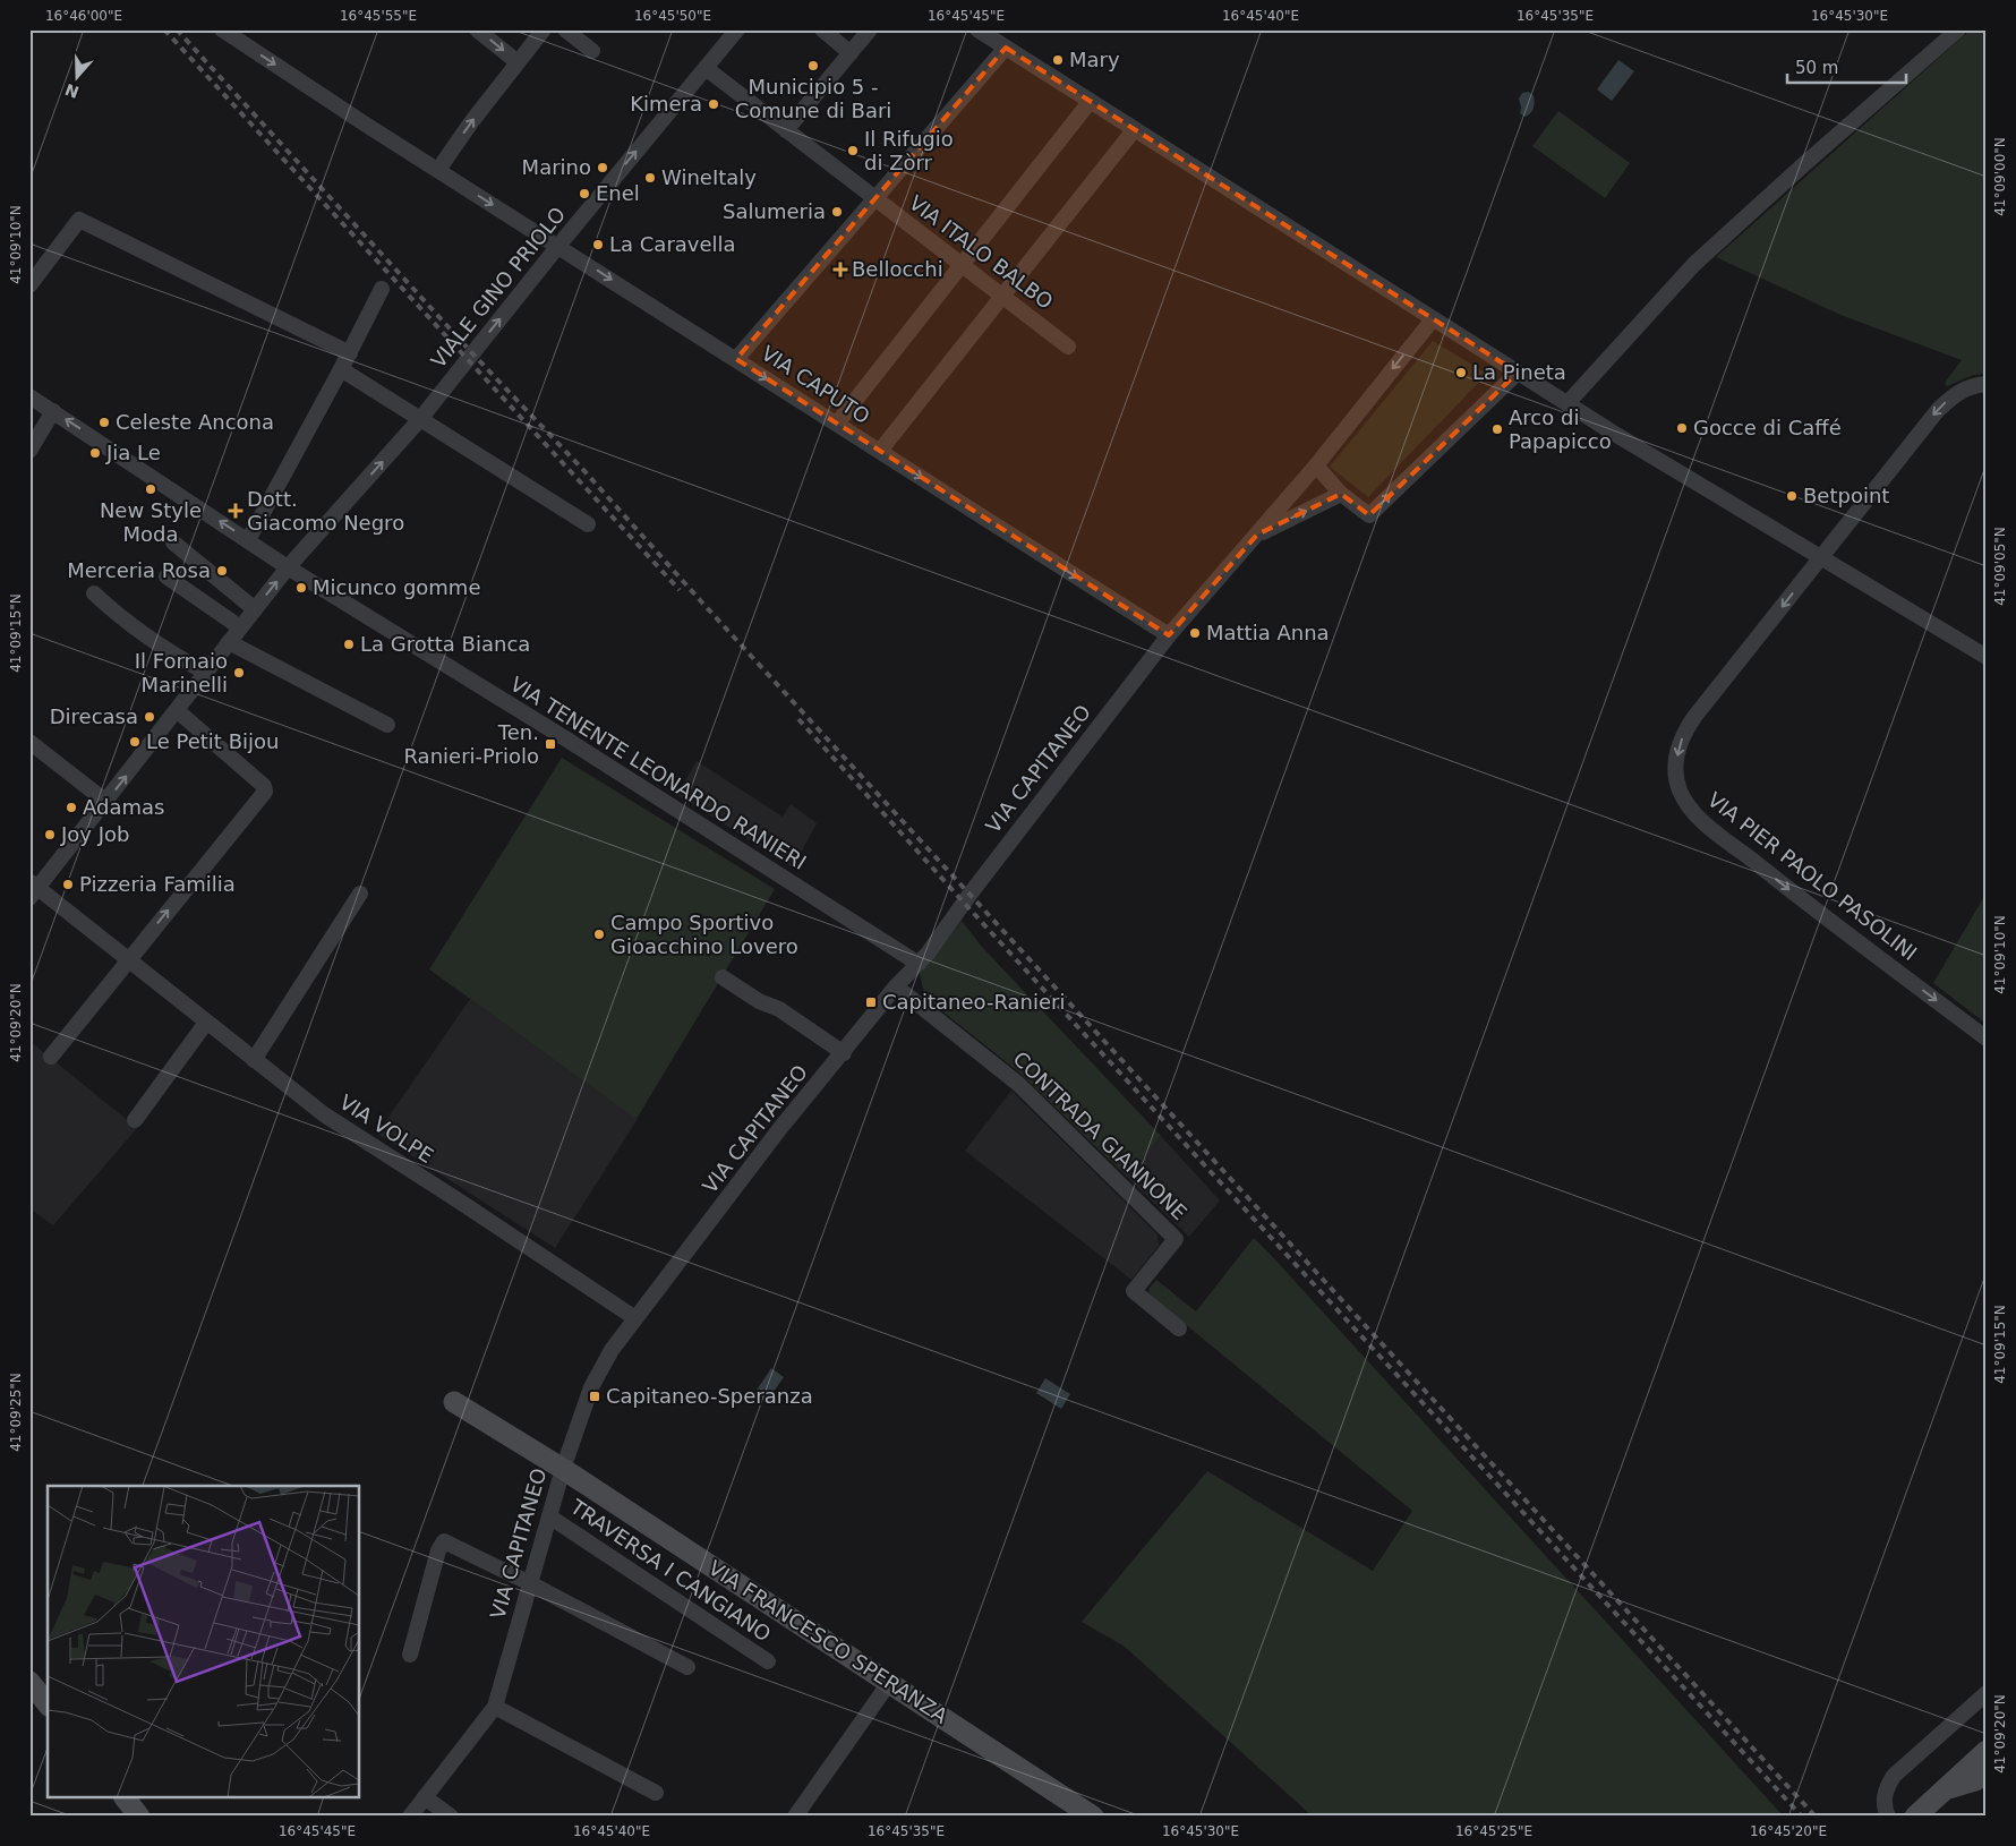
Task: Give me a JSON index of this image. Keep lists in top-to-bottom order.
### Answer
{
  "streets": {
    "street": [
      "VIA ITALO BALBO",
      "VIALE GINO PRIOLO",
      "VIA CAPUTO",
      "VIA CAPITANEO",
      "VIA TENENTE LEONARDO RANIERI",
      "VIA PIER PAOLO PASOLINI",
      "VIA VOLPE",
      "CONTRADA GIANNONE",
      "TRAVERSA I CANGIANO",
      "VIA FRANCESCO SPERANZA"
    ]
  },
  "crossings": [
    ["VIA ITALO BALBO", "VIALE GINO PRIOLO"],
    ["VIALE GINO PRIOLO", "VIA CAPUTO"],
    ["VIALE GINO PRIOLO", "VIA TENENTE LEONARDO RANIERI"],
    ["VIALE GINO PRIOLO", "VIA VOLPE"],
    ["VIA CAPUTO", "VIA CAPITANEO"],
    ["VIA CAPITANEO", "VIA TENENTE LEONARDO RANIERI"],
    ["VIA CAPITANEO", "VIA VOLPE"],
    ["VIA CAPITANEO", "CONTRADA GIANNONE"],
    ["VIA CAPITANEO", "TRAVERSA I CANGIANO"],
    ["VIA CAPITANEO", "VIA FRANCESCO SPERANZA"]
  ],
  "one_way": ["VIA CAPUTO"],
  "places": {
    "other": [
      "Mary",
      "Municipio 5 - Comune di Bari",
      "Kimera",
      "Il Rifugio di Zòrr",
      "Marino",
      "WineItaly",
      "Enel",
      "Salumeria",
      "La Caravella",
      "La Pineta",
      "Celeste Ancona",
      "Gocce di Caffé",
      "Arco di Papapicco",
      "Jia Le",
      "New Style Moda",
      "Betpoint",
      "Merceria Rosa",
      "Micunco gomme",
      "Mattia Anna",
      "La Grotta Bianca",
      "Il Fornaio Marinelli",
      "Direcasa",
      "Le Petit Bijou",
      "Adamas",
      "Joy Job",
      "Pizzeria Familia",
      "Campo Sportivo Gioacchino Lovero"
    ],
    "health": ["Bellocchi", "Dott. Giacomo Negro"],
    "transit": ["Ten. Ranieri-Priolo", "Capitaneo-Ranieri", "Capitaneo-Speranza"]
  },
  "scale_bar": "50 m",
  "north": "bottom",
  "coordinates": [
    "16°46'00\"E",
    "16°45'55\"E",
    "16°45'50\"E",
    "16°45'45\"E",
    "16°45'40\"E",
    "16°45'35\"E",
    "16°45'30\"E",
    "41°09'00\"N",
    "41°09'10\"N",
    "41°09'05\"N",
    "41°09'15\"N",
    "41°09'20\"N",
    "41°09'25\"N",
    "16°45'25\"E",
    "16°45'20\"E"
  ]
}
